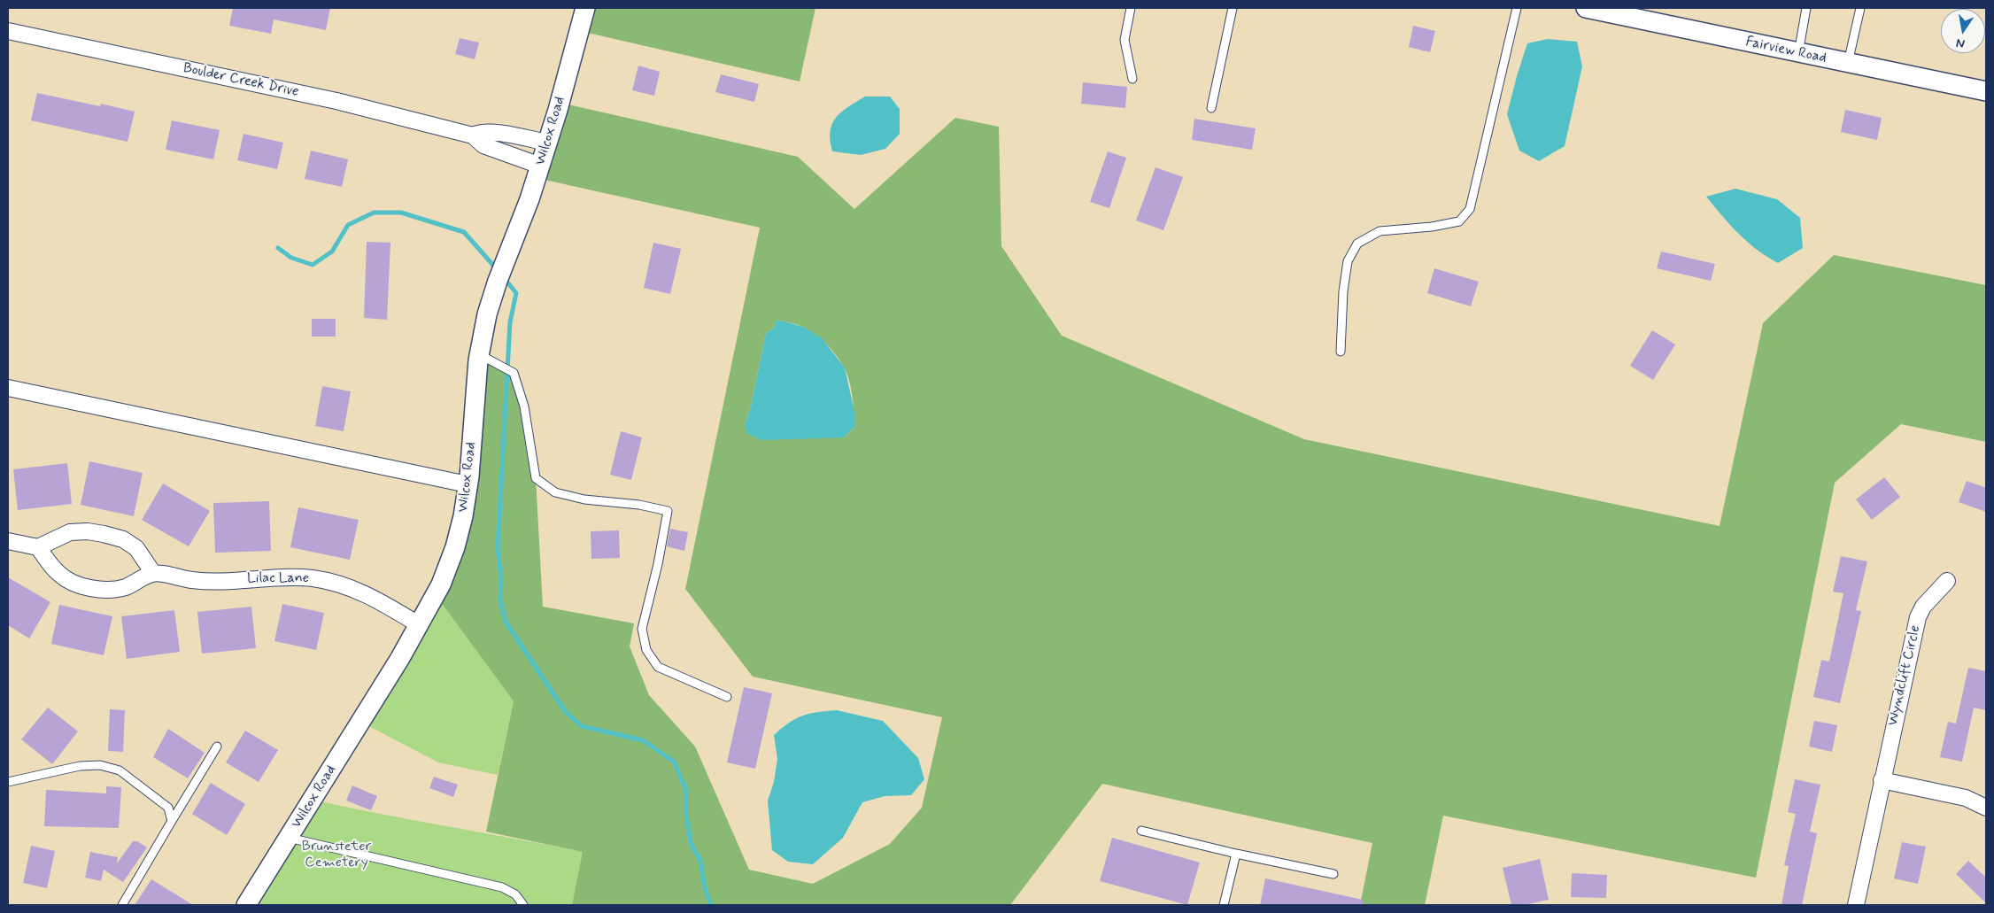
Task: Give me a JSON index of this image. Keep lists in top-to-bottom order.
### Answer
{
  "streets": {
    "street": [
      "Fairview Road",
      "Boulder Creek Drive",
      "Wilcox Road",
      "Lilac Lane",
      "Wyndclift Circle"
    ]
  },
  "crossings": [
    ["Boulder Creek Drive", "Wilcox Road"],
    ["Wilcox Road", "Lilac Lane"]
  ],
  "parks": ["Brunsteter Cemetery"],
  "north": "bottom"
}
